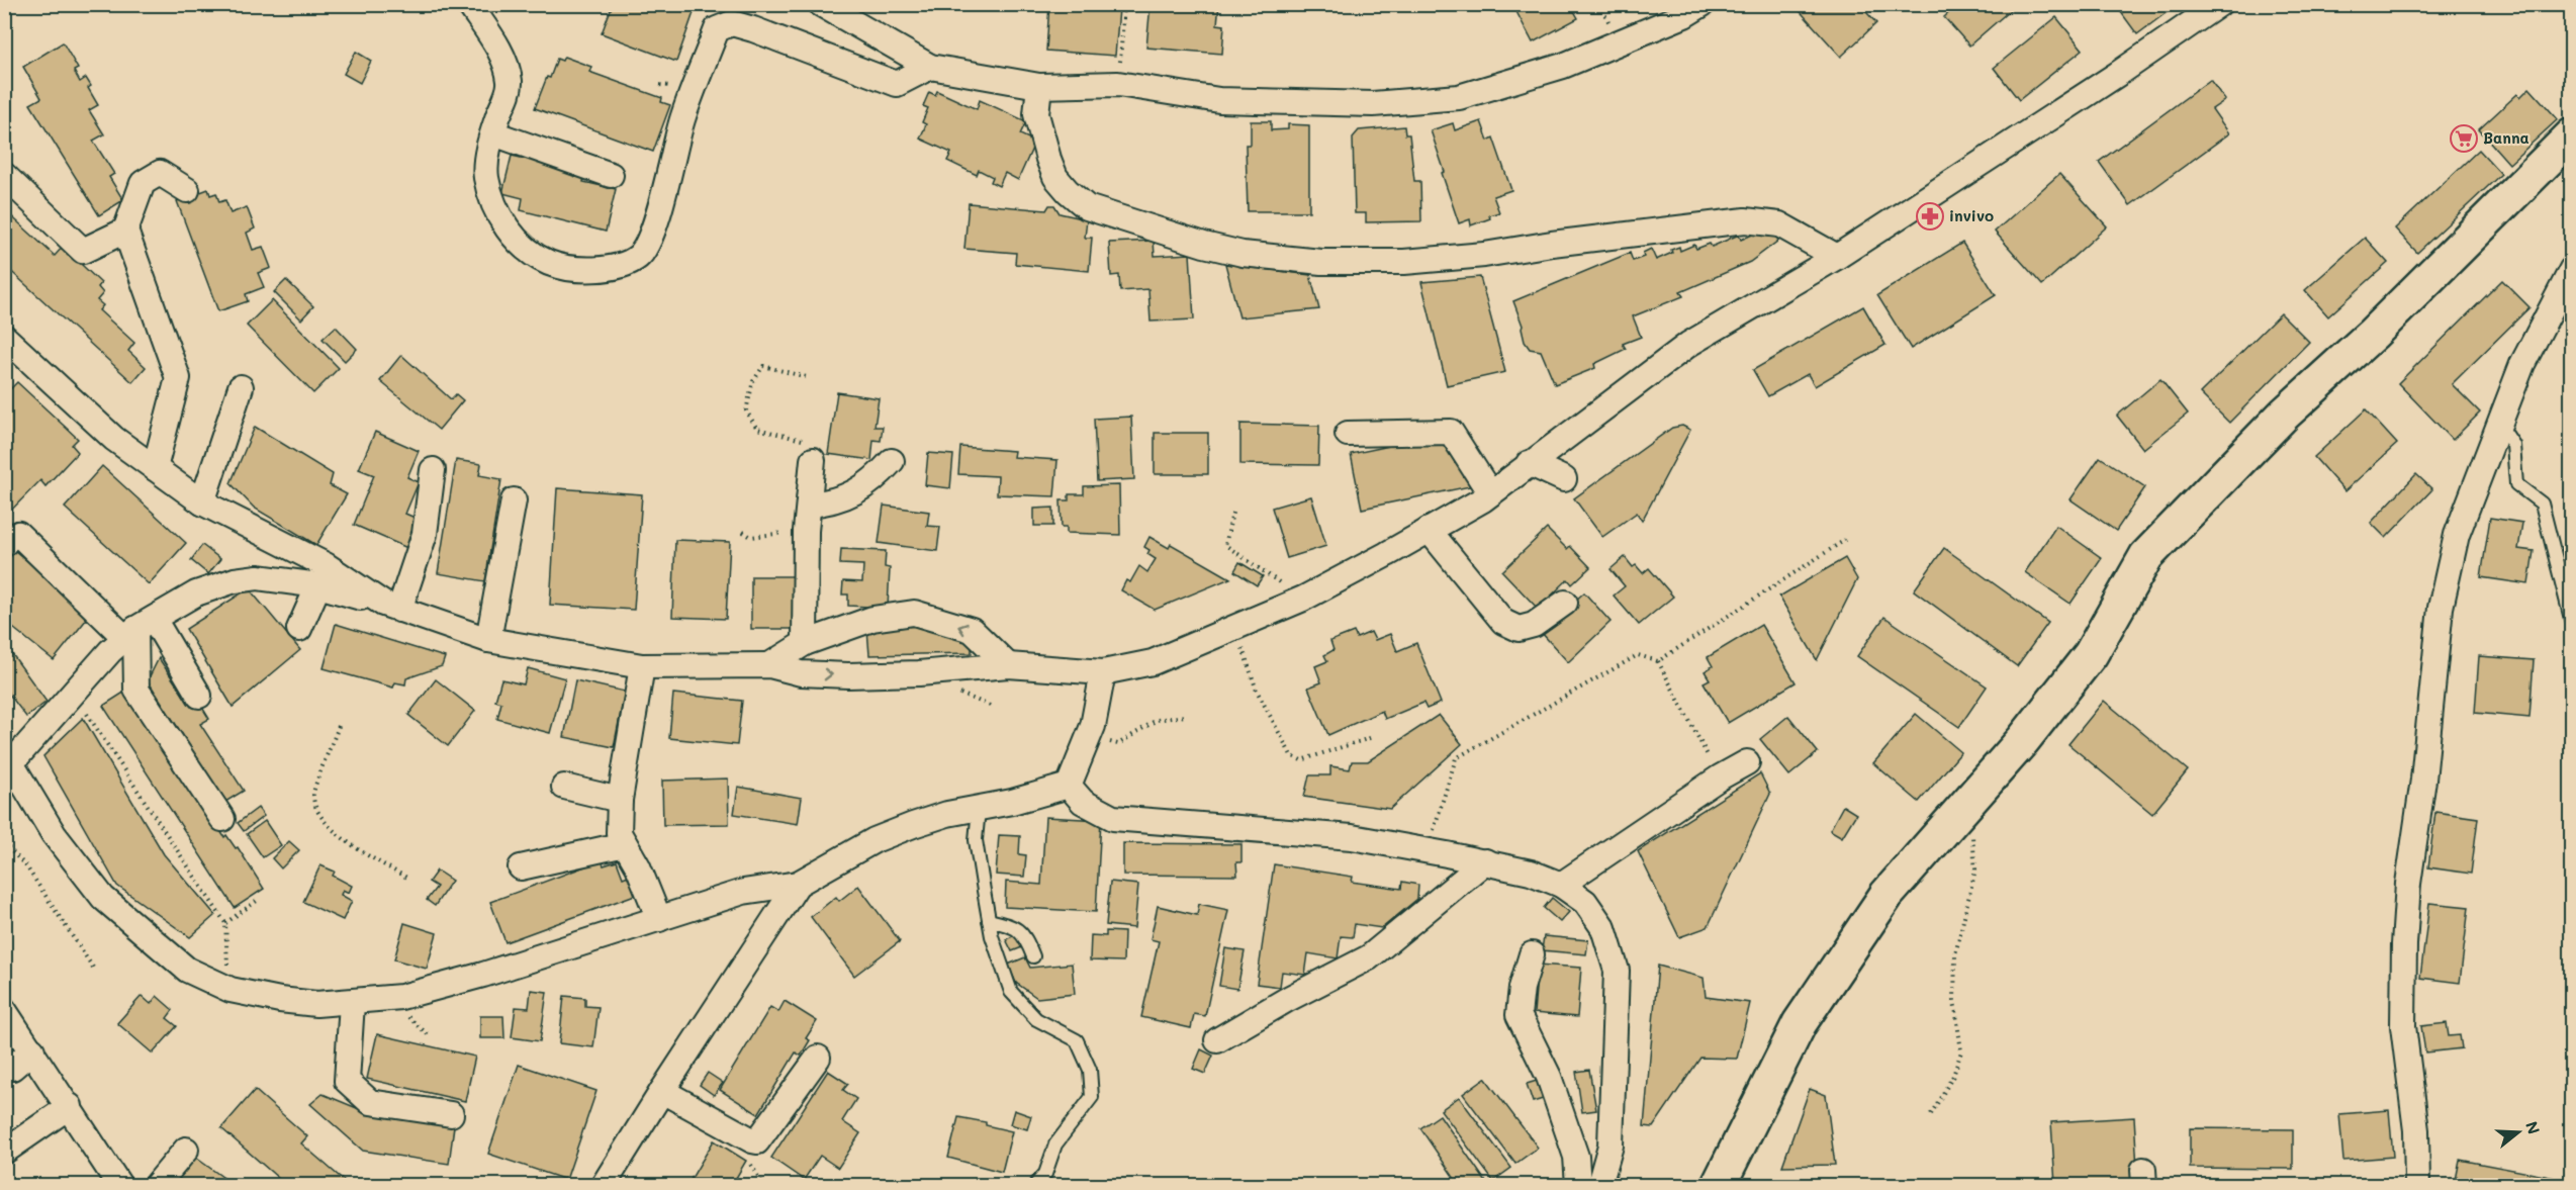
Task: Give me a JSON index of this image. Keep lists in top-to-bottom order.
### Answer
{
  "places": {
    "supermarket": ["Banna"],
    "pharmacy": ["invivo"]
  },
  "north": "right"
}
